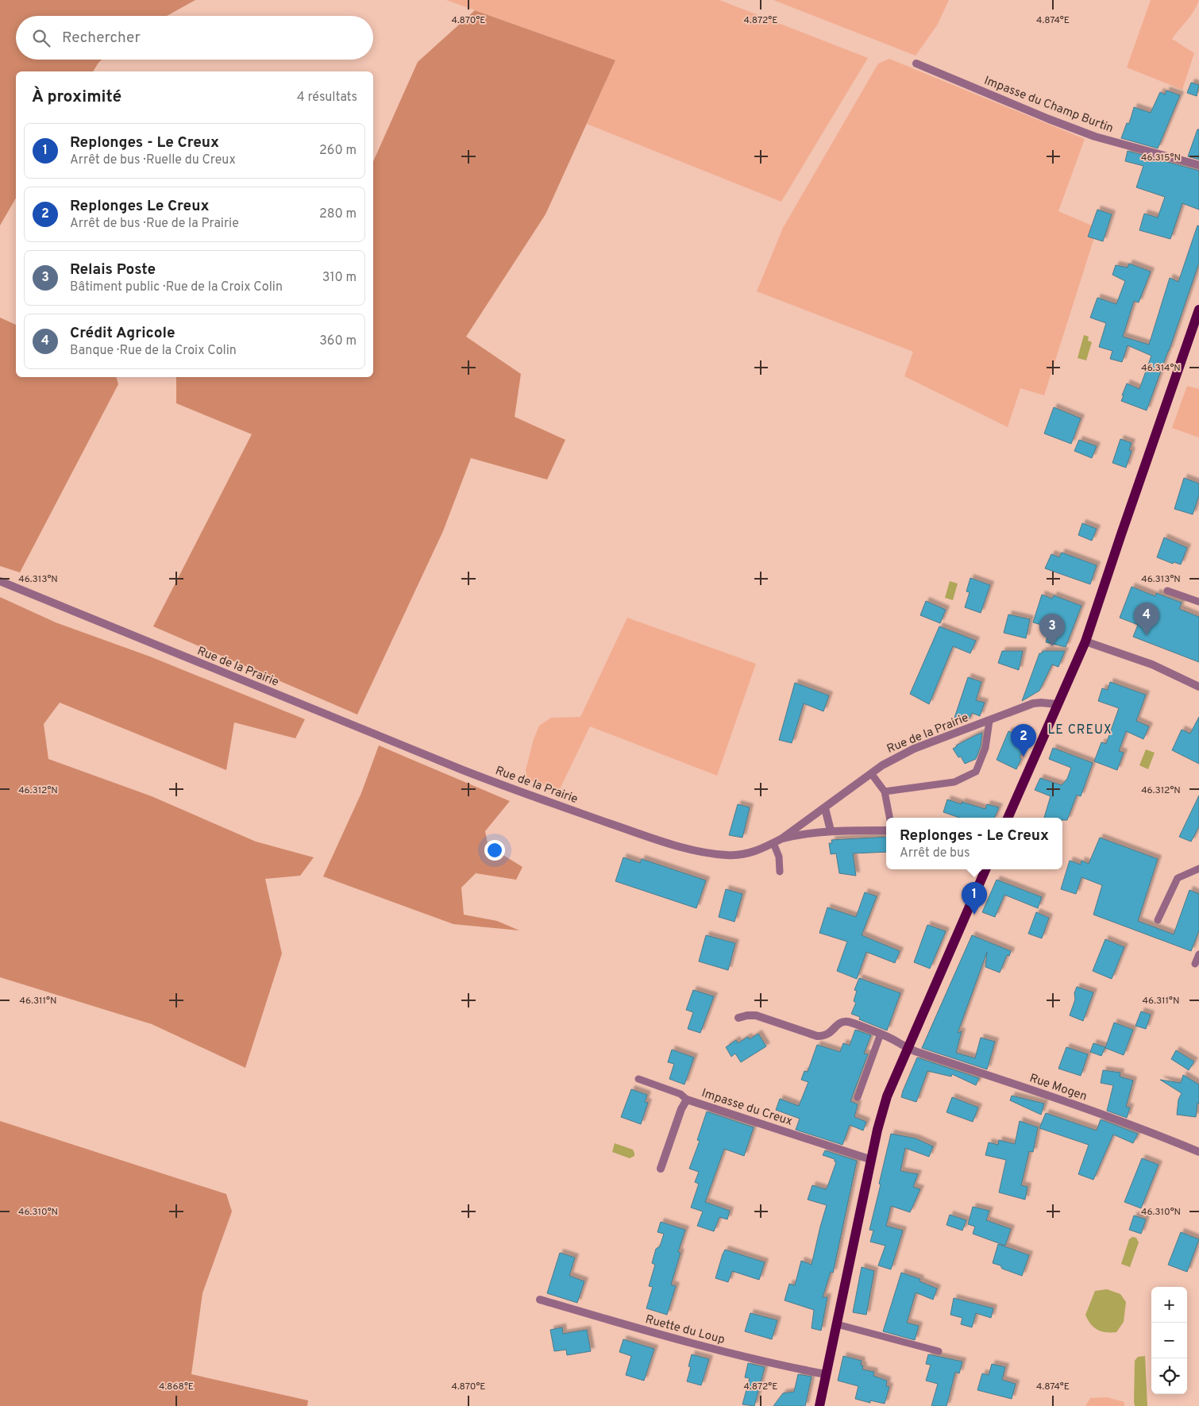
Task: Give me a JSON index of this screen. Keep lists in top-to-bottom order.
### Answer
{
  "streets": {
    "street": [
      "Impasse du Champ Burtin",
      "Rue de la Prairie",
      "Rue Mogen",
      "Impasse du Creux",
      "Ruette du Loup"
    ]
  },
  "districts": ["LE CREUX"],
  "page": {
    "search": "Rechercher",
    "heading": ["À proximité", "4 résultats"],
    "list": [
      {
        "mark": "1",
        "name": "Replonges - Le Creux",
        "note": "Arrêt de bus · Ruelle du Creux",
        "value": "260 m"
      },
      {
        "mark": "2",
        "name": "Replonges Le Creux",
        "note": "Arrêt de bus · Rue de la Prairie",
        "value": "280 m"
      },
      {
        "mark": "3",
        "name": "Relais Poste",
        "note": "Bâtiment public · Rue de la Croix Colin",
        "value": "310 m"
      },
      {
        "mark": "4",
        "name": "Crédit Agricole",
        "note": "Banque · Rue de la Croix Colin",
        "value": "360 m"
      }
    ],
    "pins": [
      "4",
      "3",
      "2",
      "1"
    ],
    "popup": ["Replonges - Le Creux", "Arrêt de bus"],
    "map_buttons": ["+", "−"]
  },
  "coordinates": [
    "4.870°E",
    "4.872°E",
    "4.874°E",
    "46.315°N",
    "46.314°N",
    "46.313°N",
    "46.312°N",
    "46.311°N",
    "46.310°N",
    "4.868°E"
  ]
}
